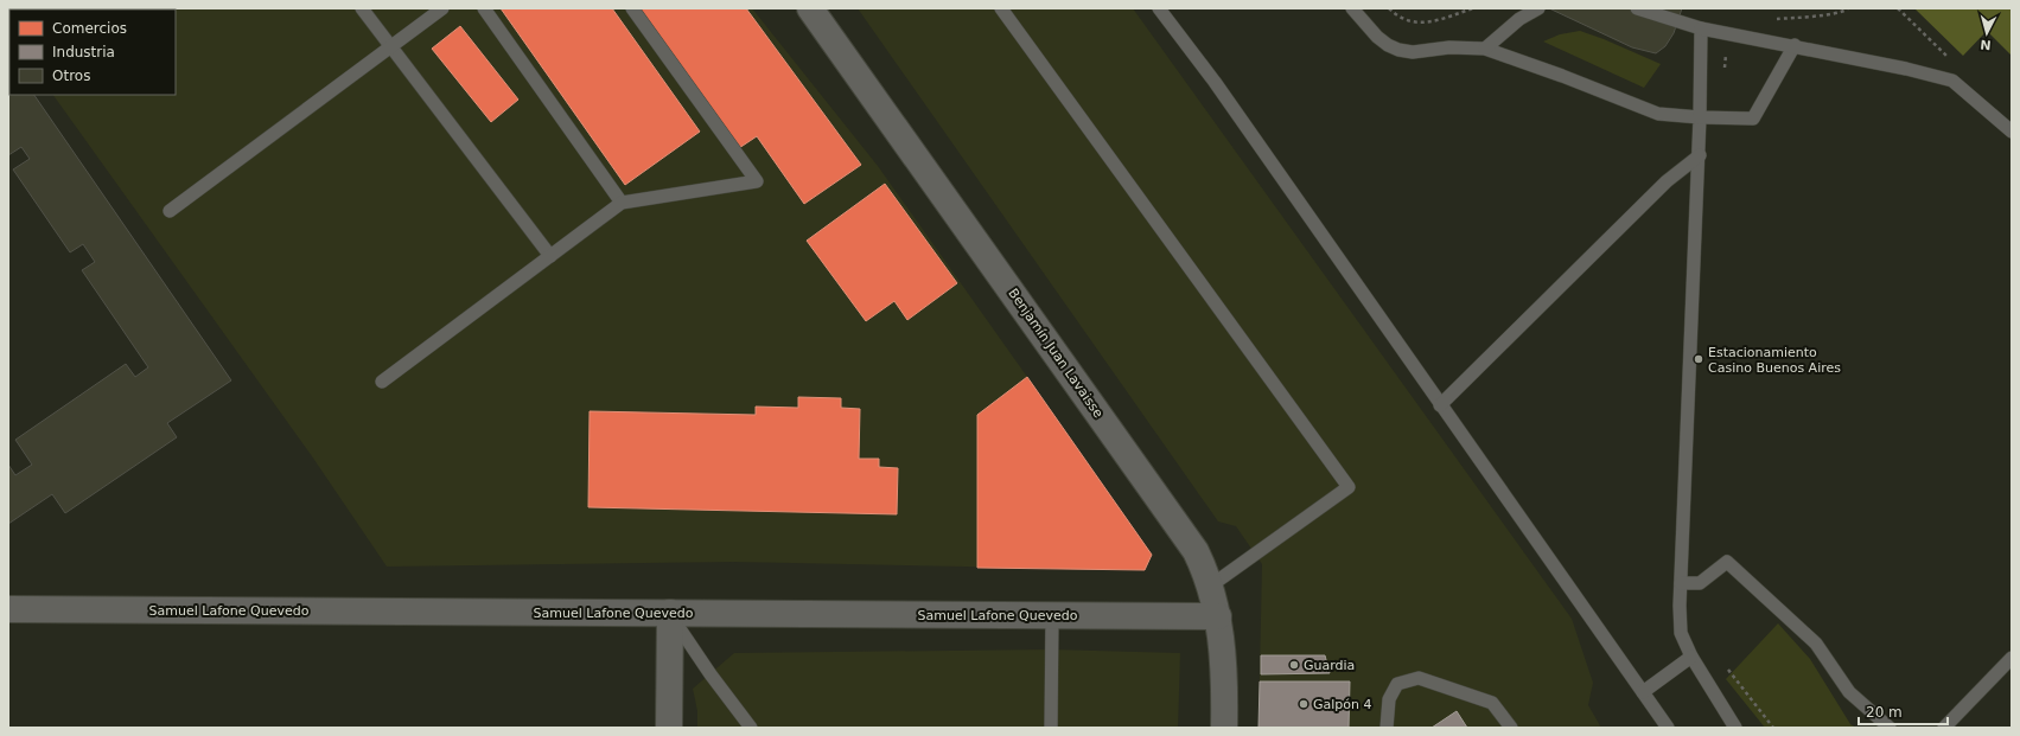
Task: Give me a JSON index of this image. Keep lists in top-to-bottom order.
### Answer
{
  "streets": {
    "street": ["Benjamín Juan Lavaisse", "Samuel Lafone Quevedo"]
  },
  "crossings": [
    ["Benjamín Juan Lavaisse", "Samuel Lafone Quevedo"]
  ],
  "places": ["Estacionamiento Casino Buenos Aires", "Guardia", "Galpón 4"],
  "legend": ["Comercios", "Industria", "Otros"],
  "scale_bar": "20 m",
  "north": "bottom"
}
